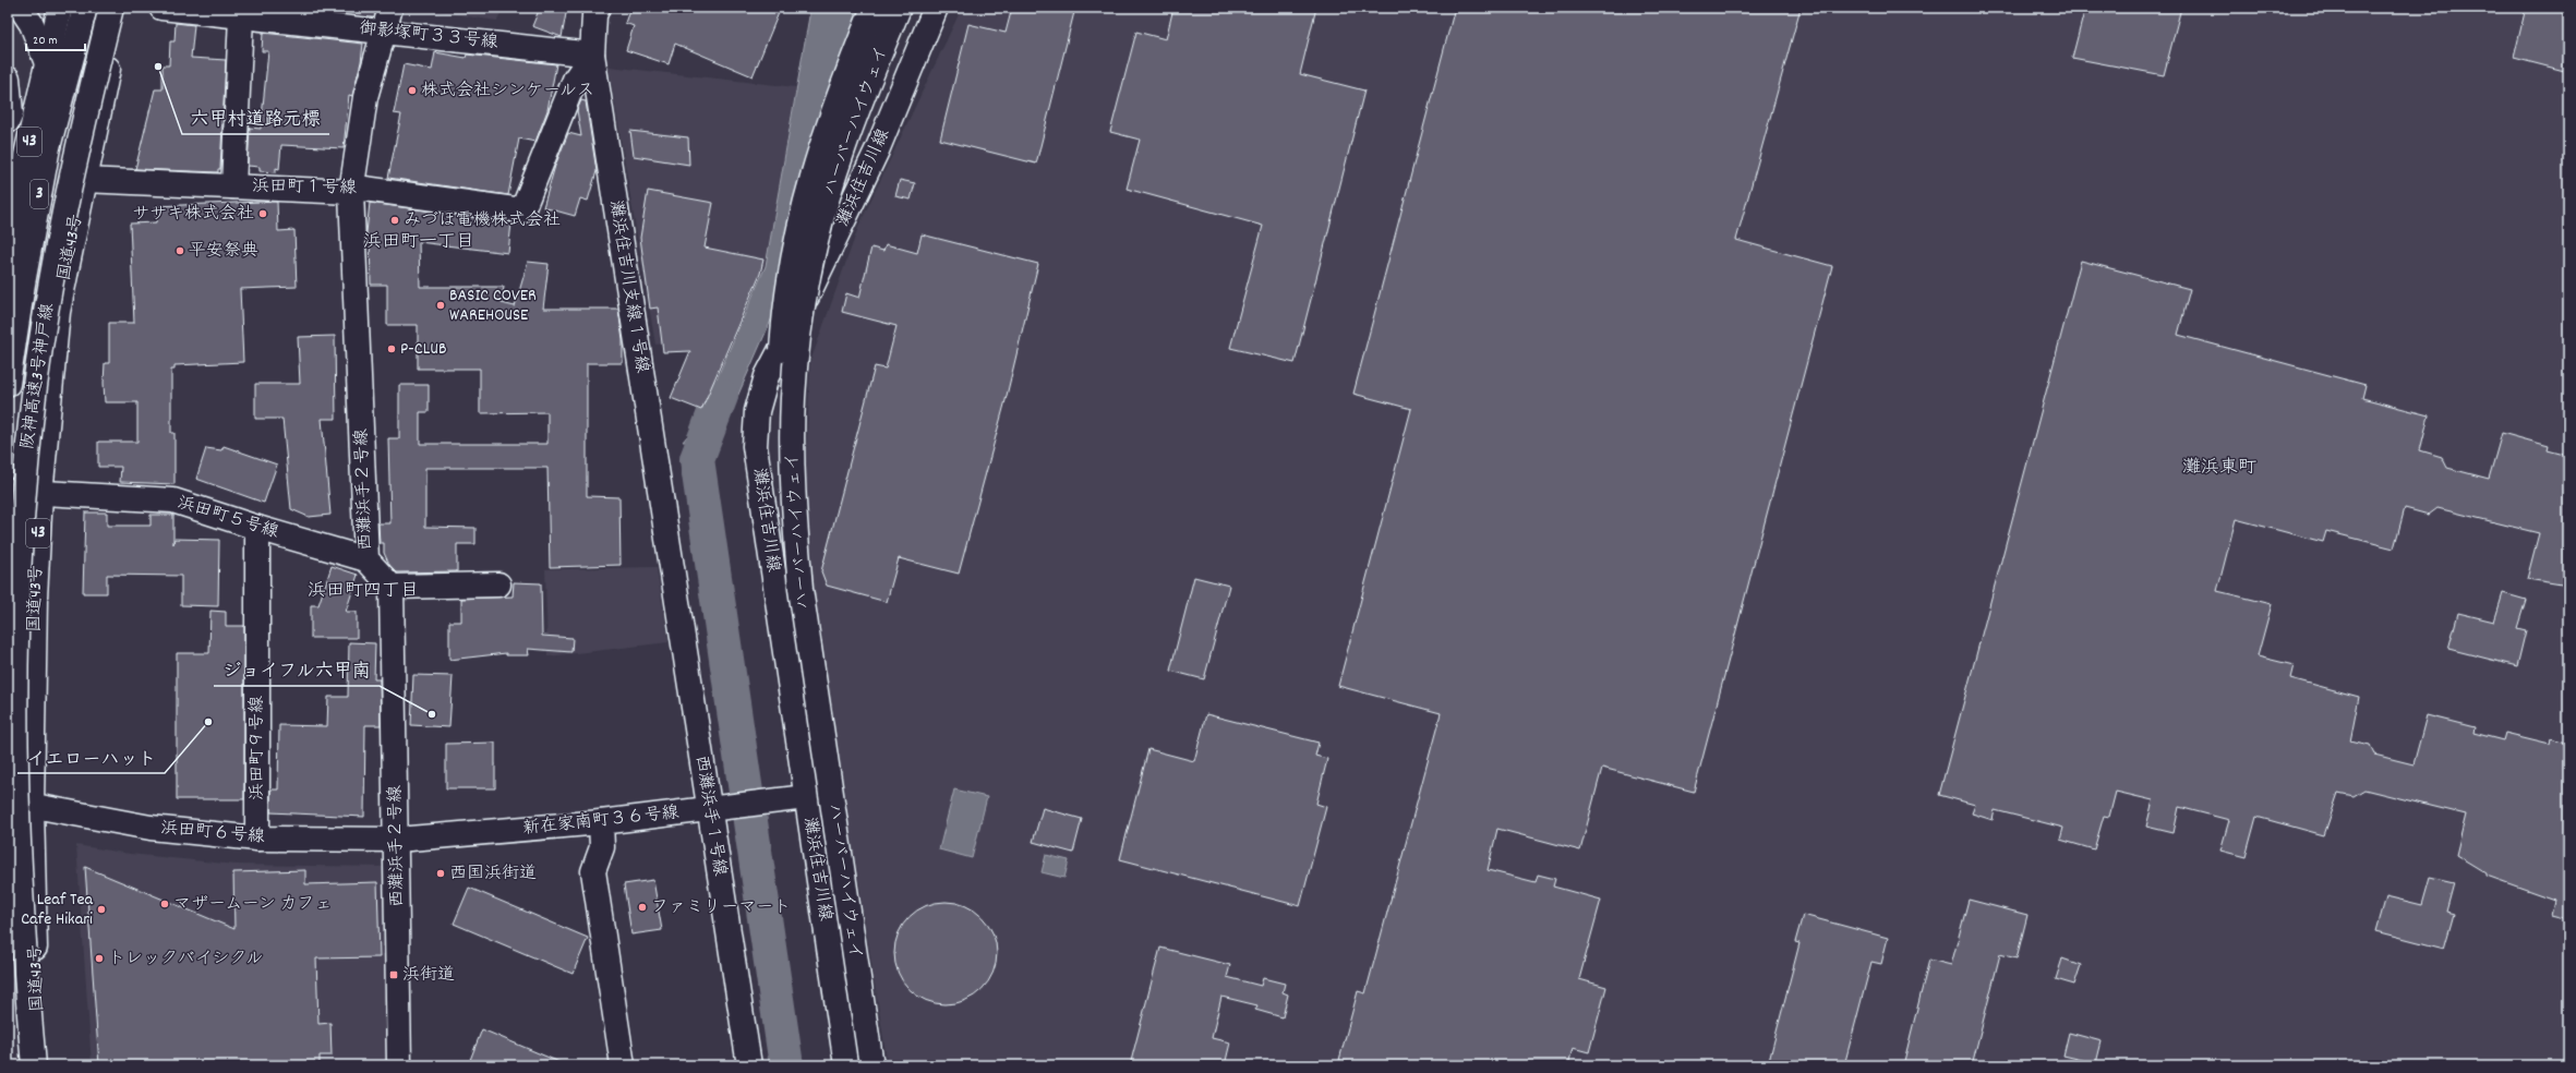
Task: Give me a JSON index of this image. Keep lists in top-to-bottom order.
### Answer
{
  "streets": {
    "main road": [
      "御影塚町３３号線",
      "ハーバーハイウェイ",
      "43",
      "灘浜住吉川線",
      "浜田町１号線",
      "3",
      "国道43号",
      "灘浜住吉川支線１号線",
      "阪神高速3号神戸線",
      "西灘浜手２号線",
      "浜田町５号線",
      "浜田町９号線",
      "西灘浜手１号線",
      "新在家南町３６号線",
      "浜田町６号線"
    ]
  },
  "crossings": [
    ["御影塚町３３号線", "浜田町１号線"],
    ["御影塚町３３号線", "灘浜住吉川支線１号線"],
    ["御影塚町３３号線", "西灘浜手２号線"],
    ["灘浜住吉川線", "新在家南町３６号線"],
    ["浜田町１号線", "国道43号"],
    ["浜田町１号線", "灘浜住吉川支線１号線"],
    ["浜田町１号線", "西灘浜手２号線"],
    ["国道43号", "浜田町５号線"],
    ["国道43号", "浜田町６号線"],
    ["灘浜住吉川支線１号線", "西灘浜手１号線"],
    ["西灘浜手２号線", "浜田町５号線"],
    ["西灘浜手２号線", "新在家南町３６号線"],
    ["西灘浜手２号線", "浜田町６号線"],
    ["浜田町５号線", "浜田町９号線"],
    ["浜田町９号線", "浜田町６号線"],
    ["西灘浜手１号線", "新在家南町３６号線"],
    ["新在家南町３６号線", "浜田町６号線"]
  ],
  "districts": ["浜田町一丁目", "灘浜東町", "浜田町四丁目"],
  "places": {
    "other": [
      "六甲村道路元標",
      "株式会社シンケールス",
      "ササキ株式会社",
      "みづほ電機株式会社",
      "平安祭典",
      "BASIC COVER WAREHOUSE",
      "P-CLUB",
      "ジョイフル六甲南",
      "イエローハット",
      "西国浜街道",
      "マザームーン カフェ",
      "ファミリーマート",
      "Leaf Tea Cafe Hikari",
      "トレックバイシクル"
    ],
    "transit": ["浜街道"]
  },
  "scale_bar": "20 m"
}
